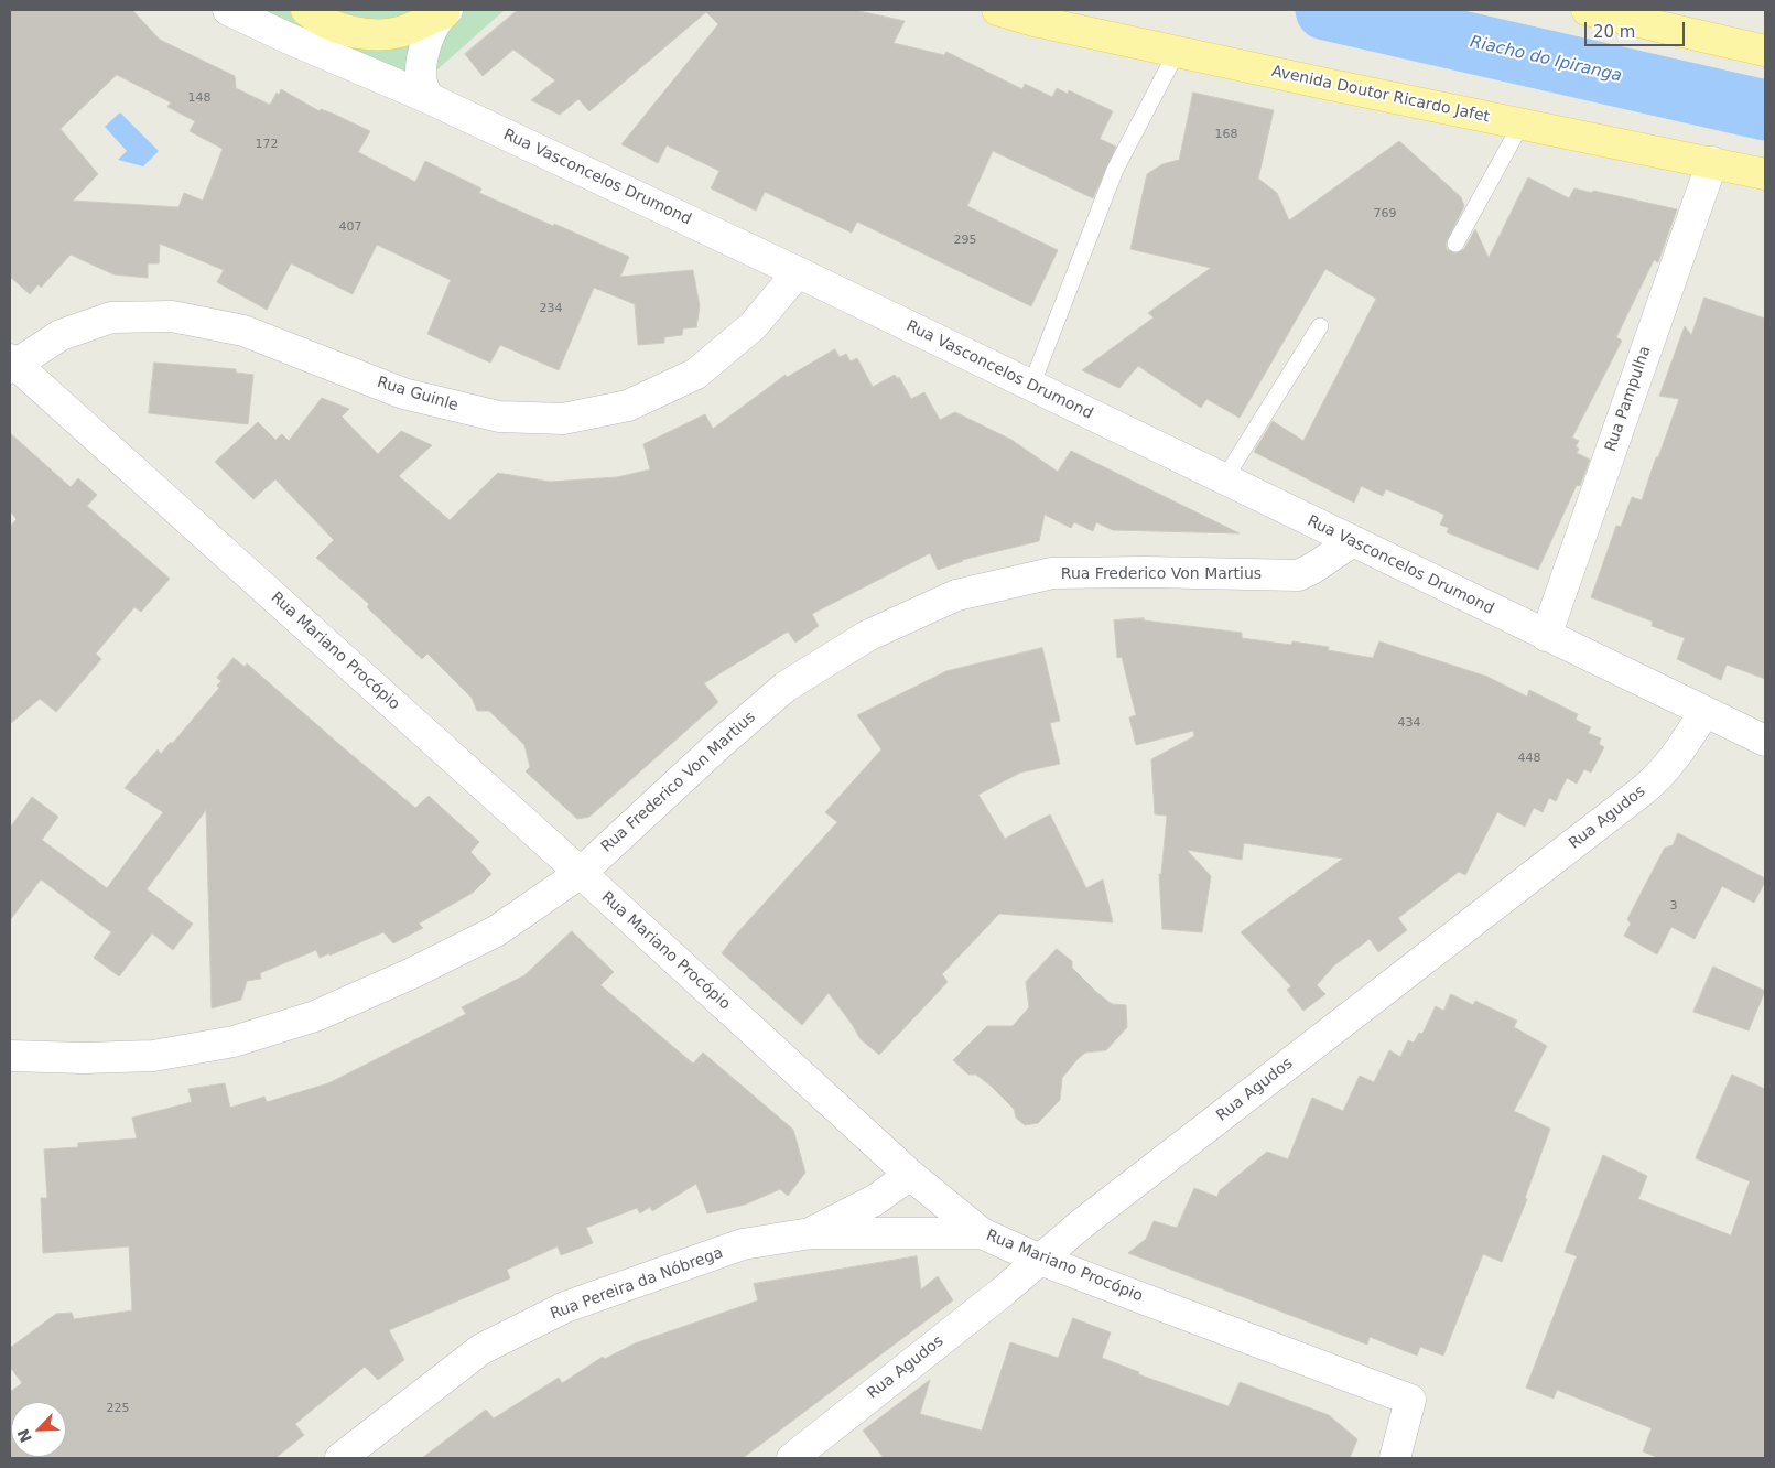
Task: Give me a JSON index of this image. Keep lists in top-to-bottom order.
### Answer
{
  "streets": {
    "main road": ["Avenida Doutor Ricardo Jafet"],
    "street": [
      "Rua Vasconcelos Drumond",
      "Rua Guinle",
      "Rua Pampulha",
      "Rua Frederico Von Martius",
      "Rua Mariano Procópio",
      "Rua Agudos",
      "Rua Pereira da Nóbrega"
    ]
  },
  "crossings": [
    ["Avenida Doutor Ricardo Jafet", "Rua Pampulha"],
    ["Rua Vasconcelos Drumond", "Rua Guinle"],
    ["Rua Vasconcelos Drumond", "Rua Pampulha"],
    ["Rua Vasconcelos Drumond", "Rua Frederico Von Martius"],
    ["Rua Vasconcelos Drumond", "Rua Agudos"],
    ["Rua Guinle", "Rua Mariano Procópio"],
    ["Rua Frederico Von Martius", "Rua Mariano Procópio"],
    ["Rua Mariano Procópio", "Rua Agudos"],
    ["Rua Mariano Procópio", "Rua Pereira da Nóbrega"]
  ],
  "water": ["Riacho do Ipiranga"],
  "house_numbers": [
    "148",
    "168",
    "172",
    "769",
    "407",
    "295",
    "234",
    "434",
    "448",
    "3",
    "225"
  ],
  "scale_bar": "20 m",
  "north": "bottom left"
}
